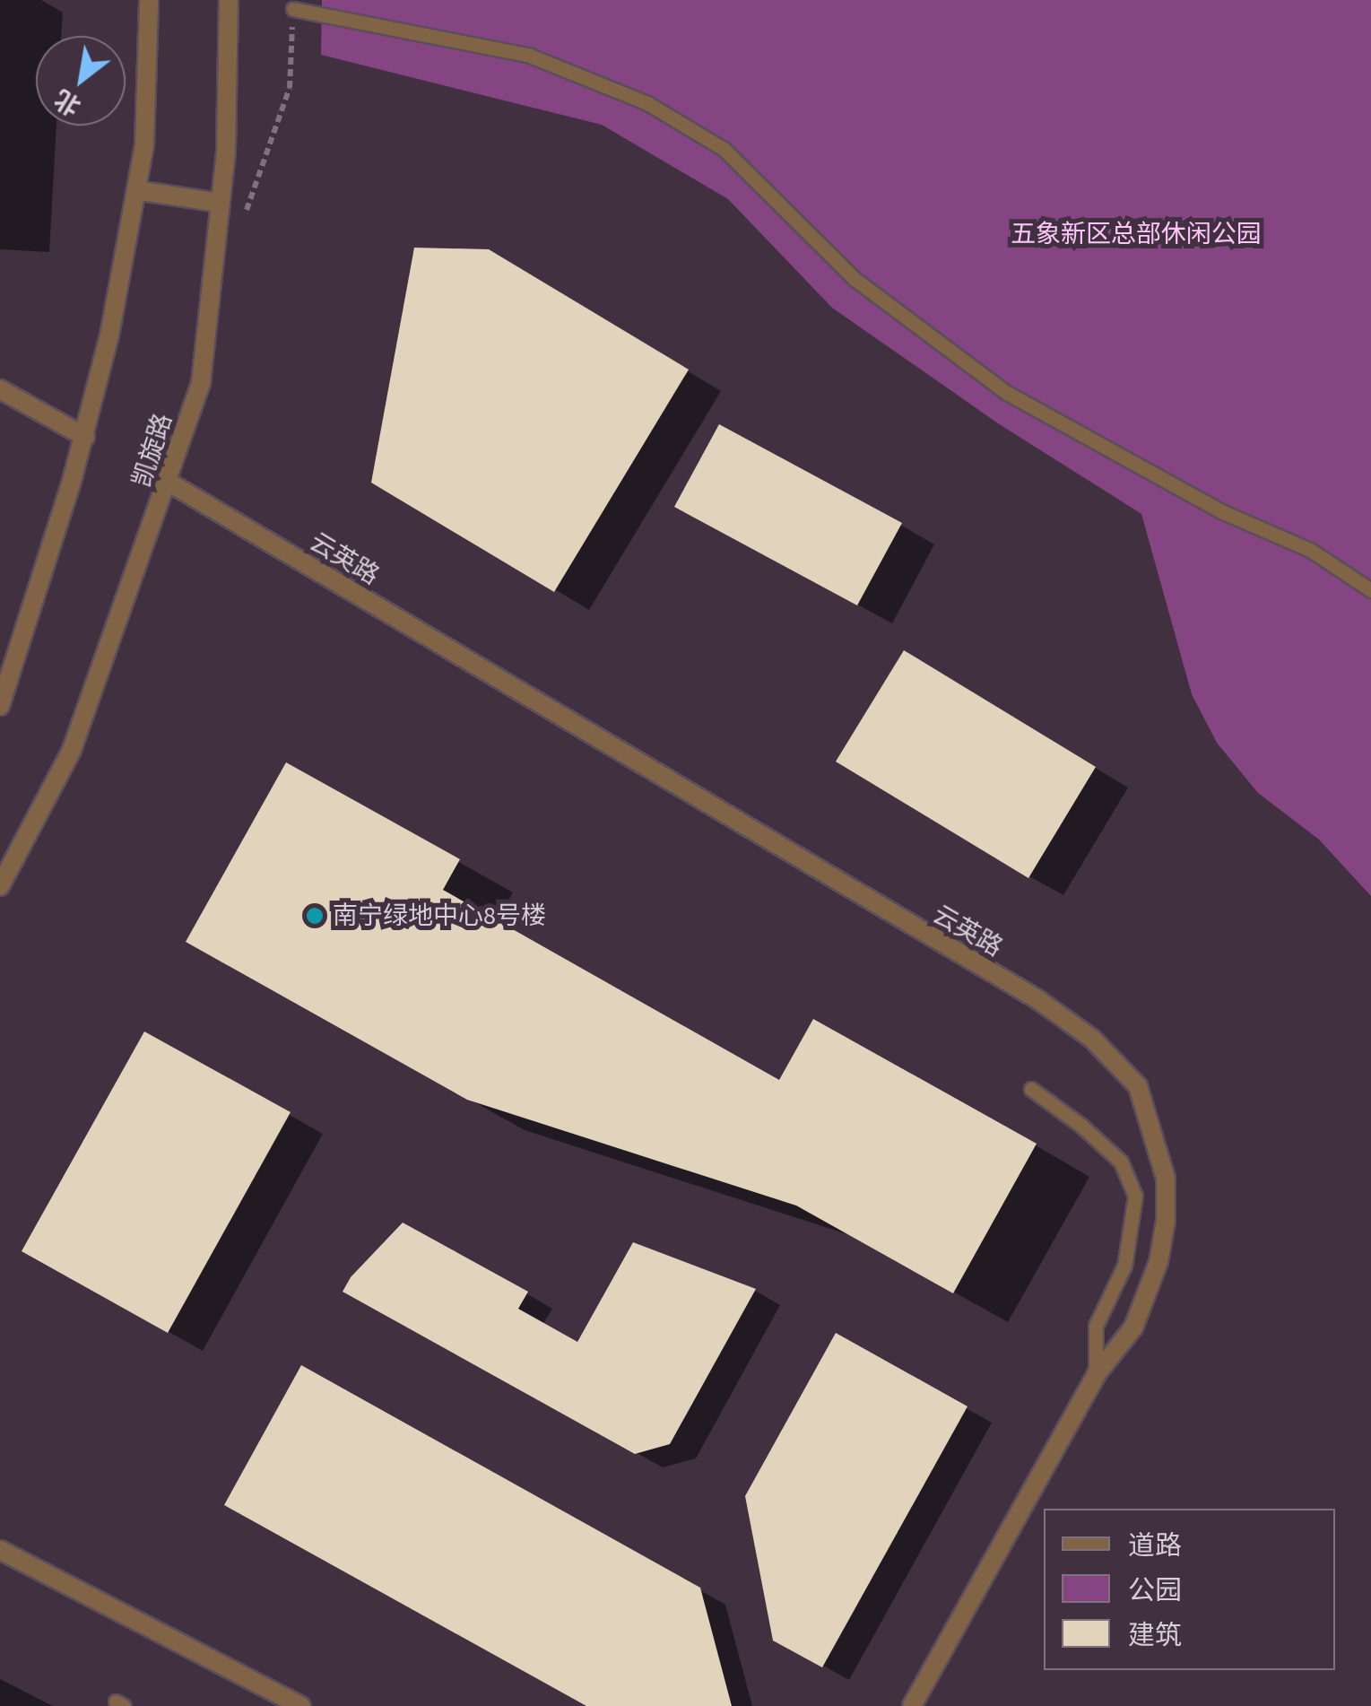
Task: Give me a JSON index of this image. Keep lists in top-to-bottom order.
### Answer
{
  "streets": {
    "street": ["凯旋路", "云英路"]
  },
  "crossings": [
    ["凯旋路", "云英路"]
  ],
  "parks": ["五象新区总部休闲公园"],
  "places": ["南宁绿地中心8号楼"],
  "legend": ["道路", "公园", "建筑"],
  "north": "bottom left"
}
